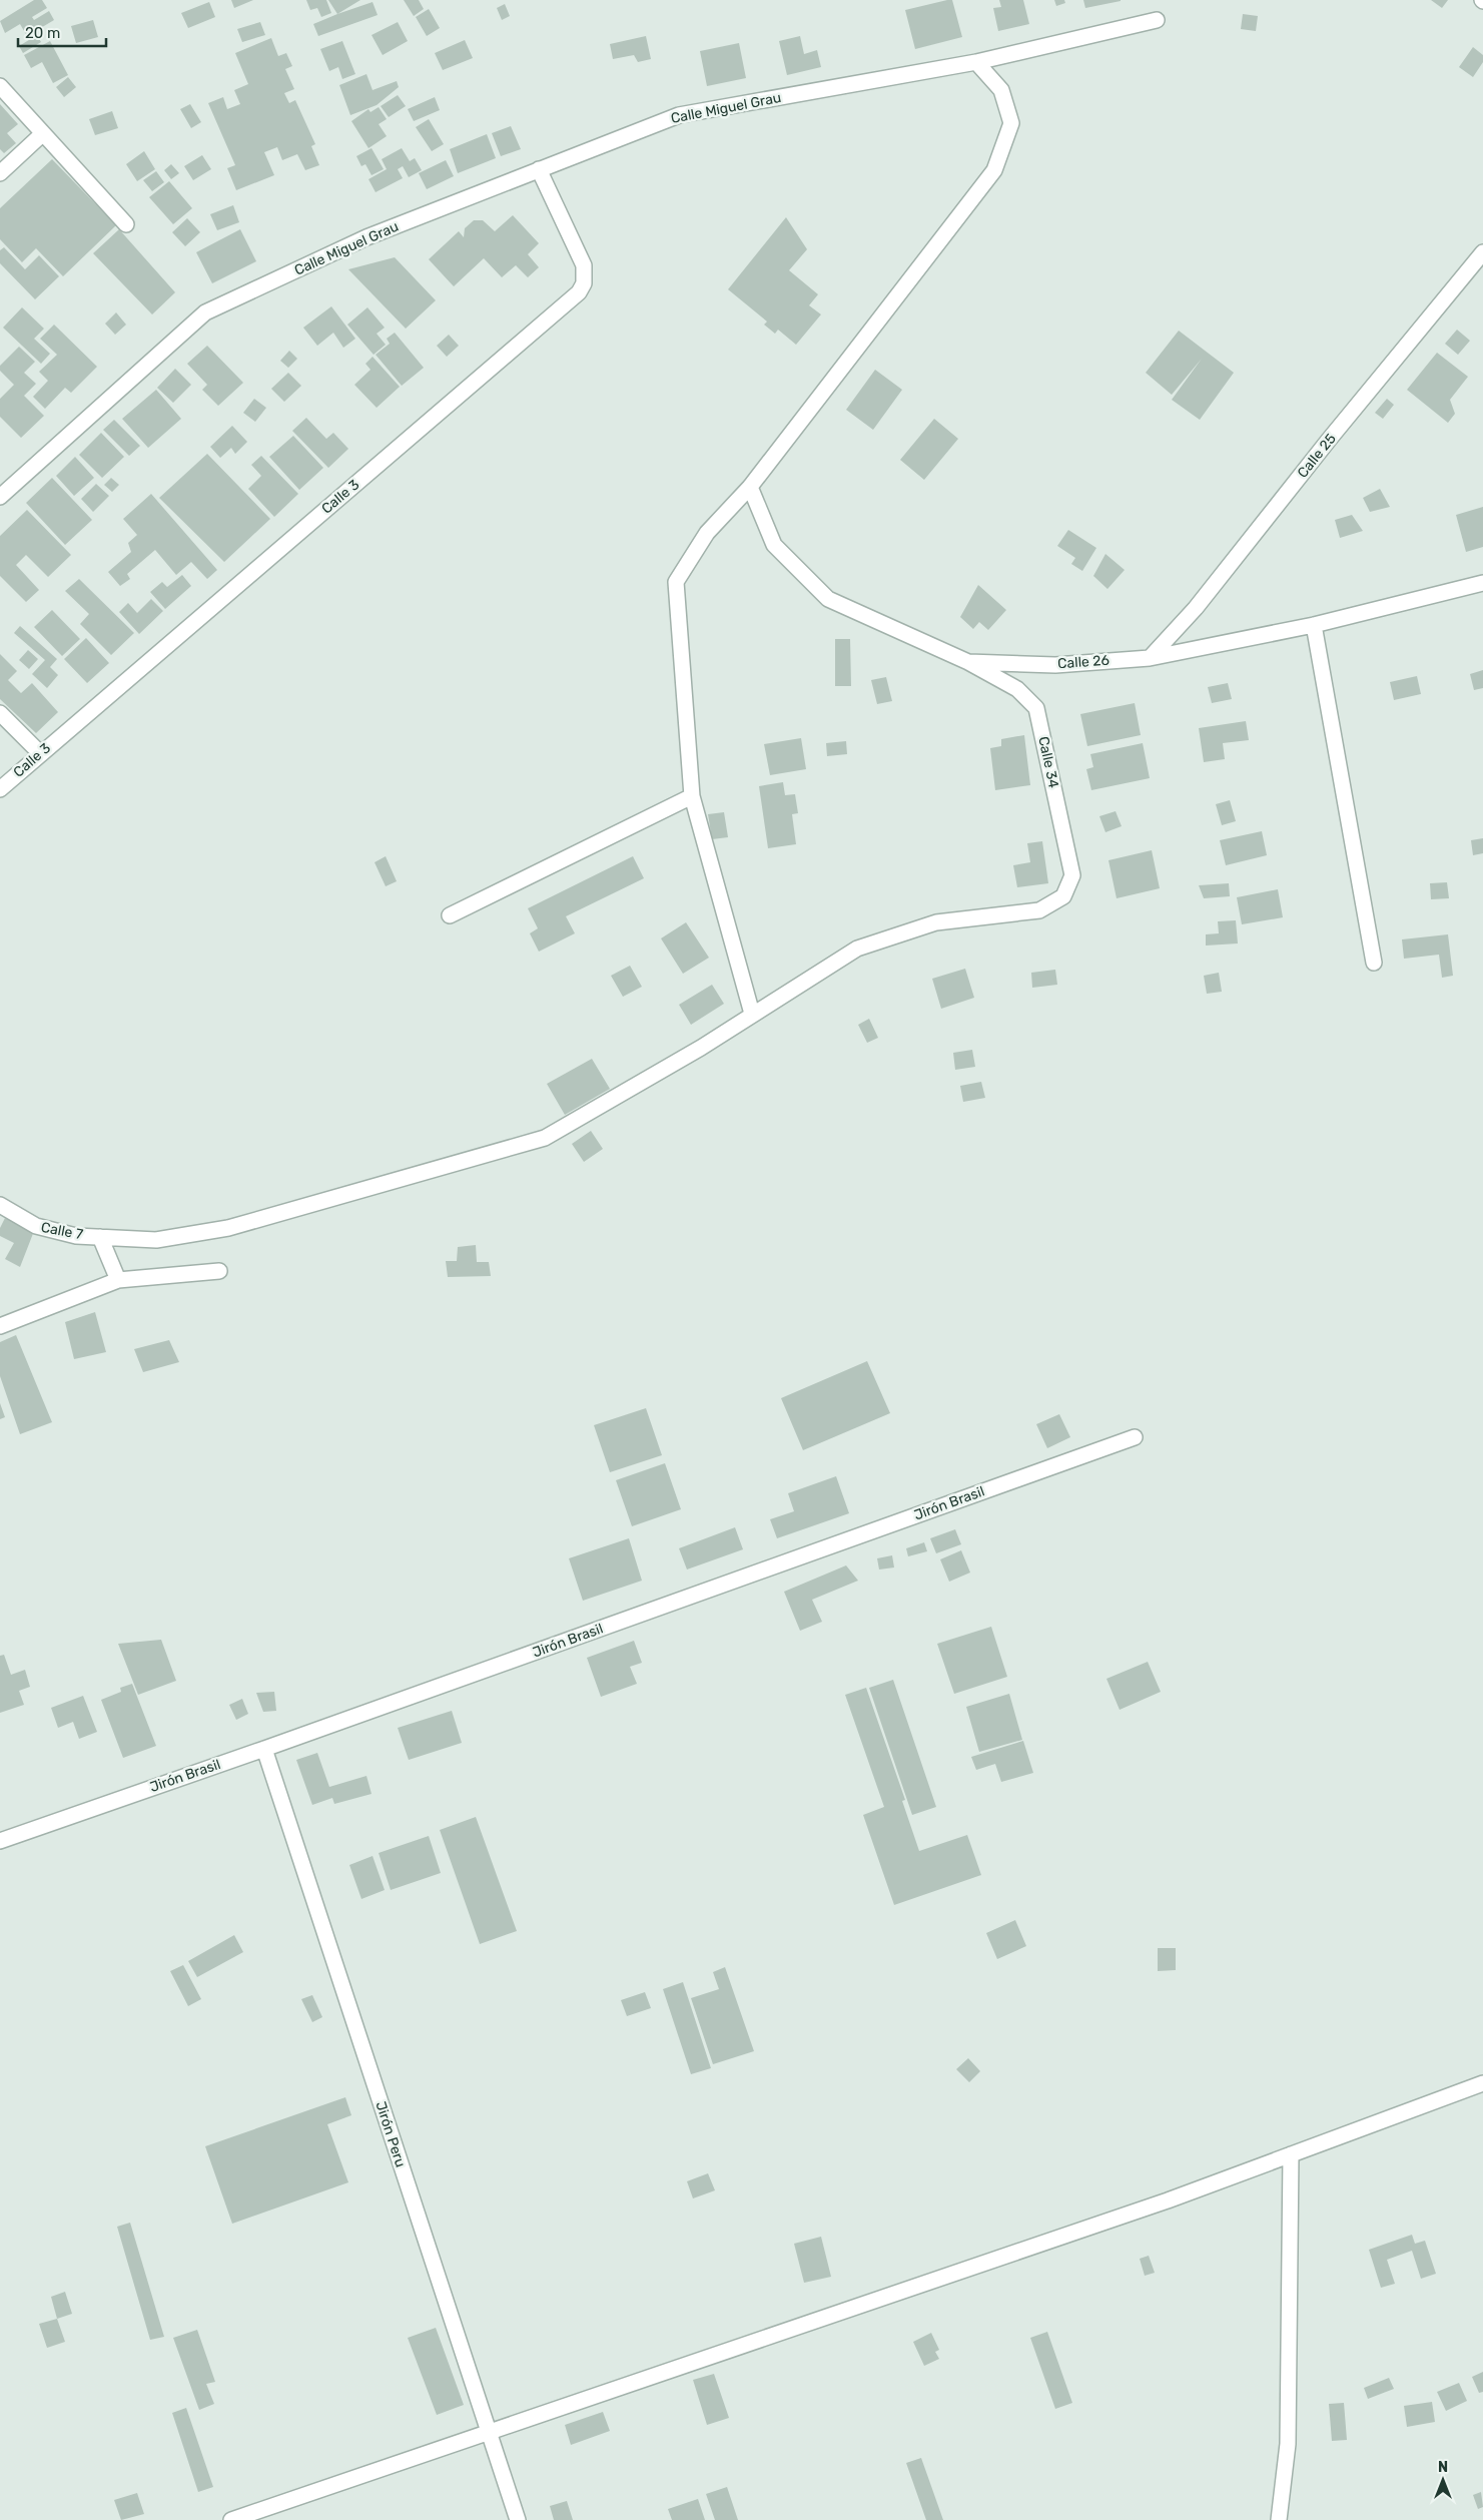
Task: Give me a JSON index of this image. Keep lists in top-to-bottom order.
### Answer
{
  "streets": {
    "street": [
      "Calle Miguel Grau",
      "Calle 25",
      "Calle 3",
      "Calle 26",
      "Calle 34",
      "Calle 7",
      "Jirón Brasil",
      "Jirón Peru"
    ]
  },
  "crossings": [
    ["Calle Miguel Grau", "Calle 3"],
    ["Calle 25", "Calle 26"],
    ["Calle 26", "Calle 34"],
    ["Calle 34", "Calle 7"],
    ["Jirón Brasil", "Jirón Peru"]
  ],
  "scale_bar": "20 m",
  "north": "top"
}
